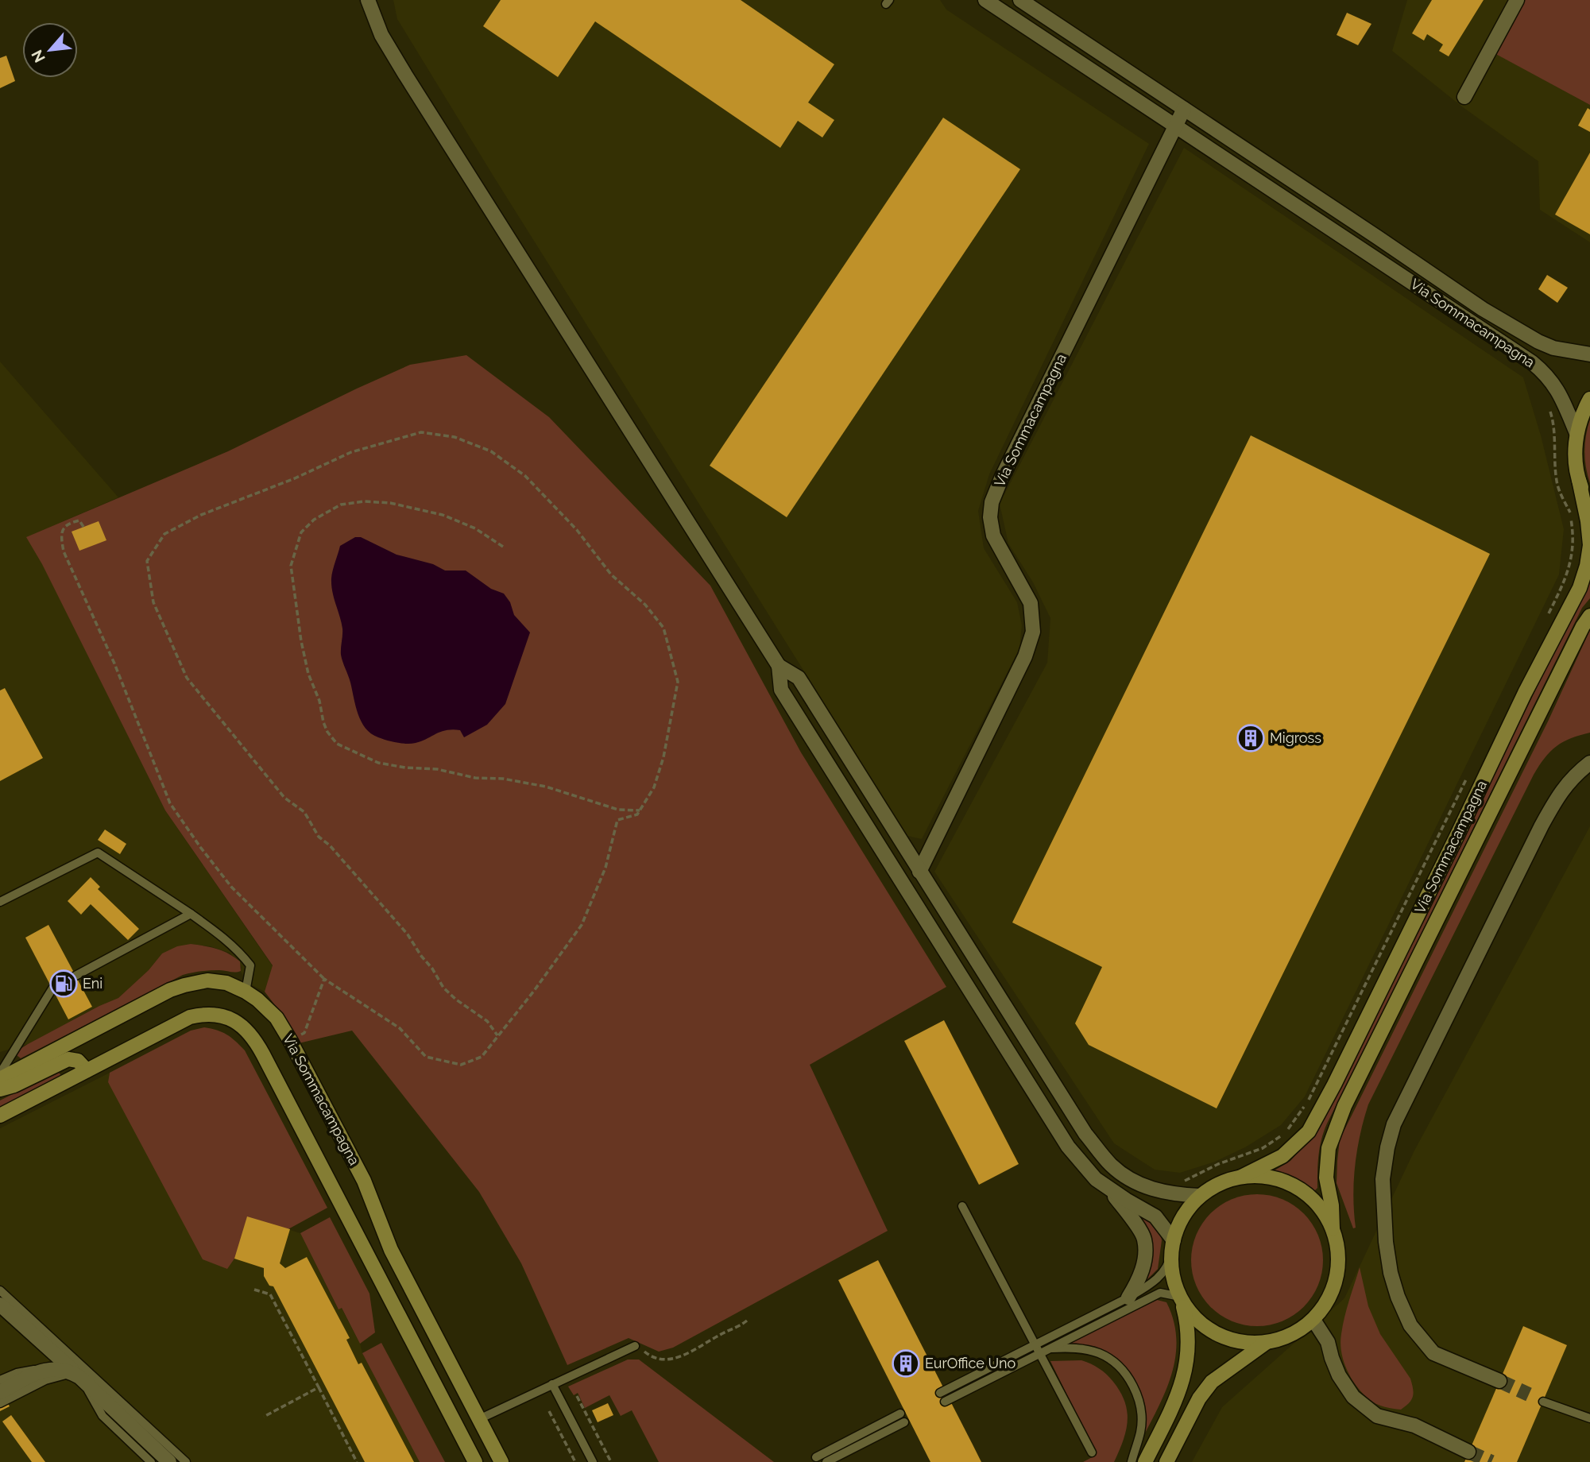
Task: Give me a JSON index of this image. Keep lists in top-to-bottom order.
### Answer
{
  "streets": {
    "street": ["Via Sommacampagna"]
  },
  "places": {
    "building": ["Migross", "EurOffice Uno"],
    "fuel station": ["Eni"]
  },
  "north": "bottom left"
}
